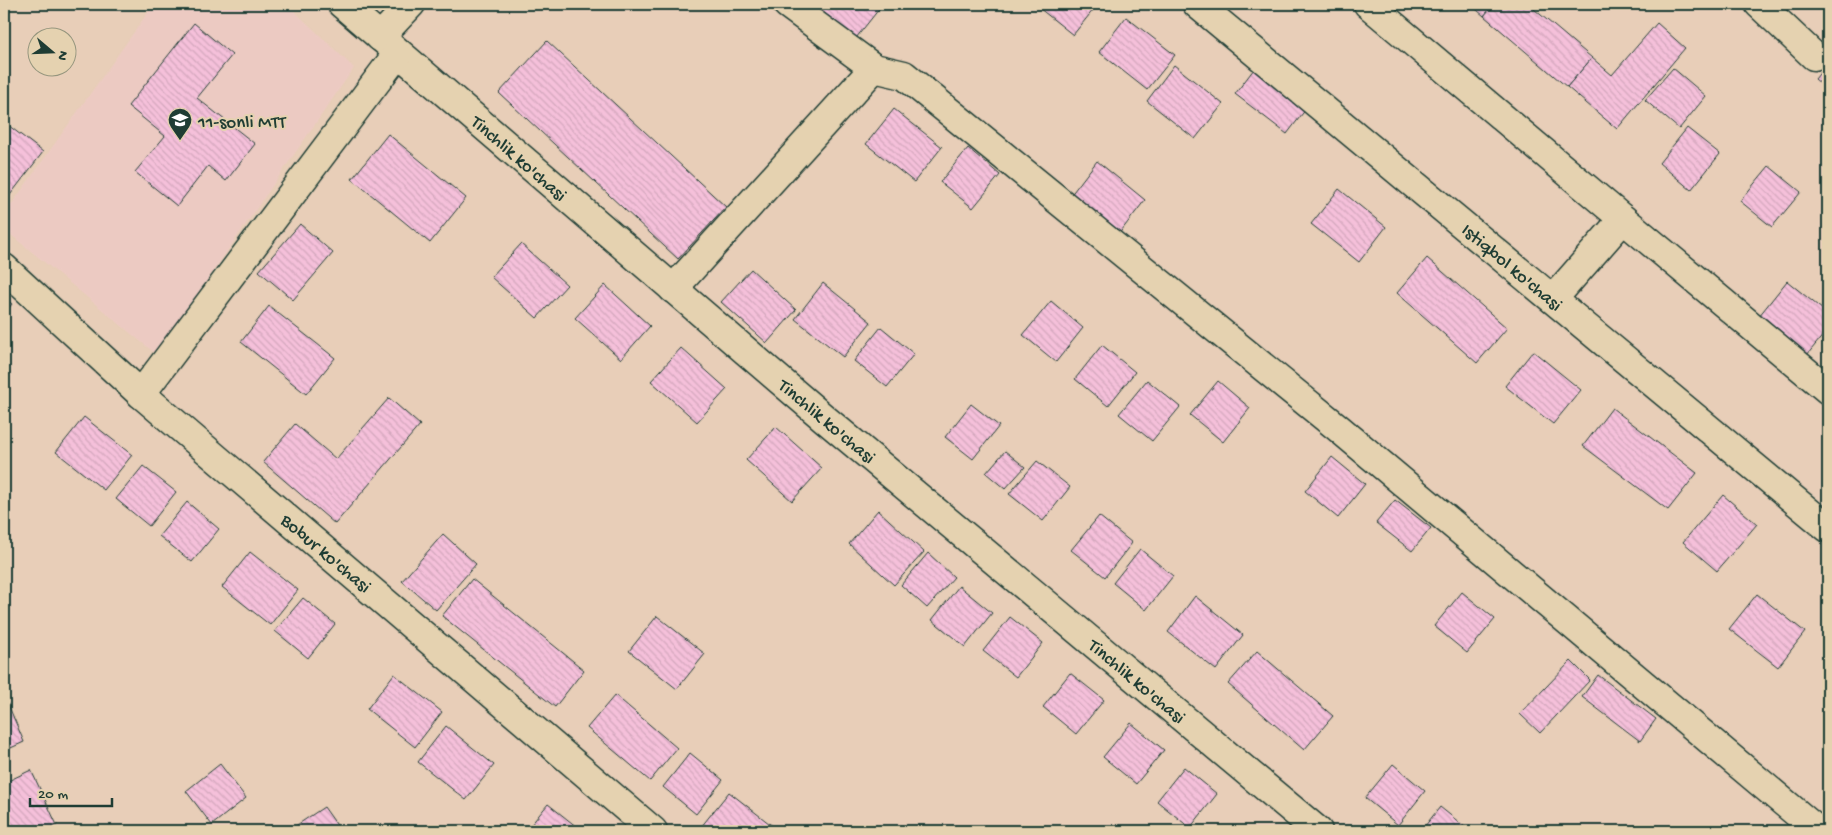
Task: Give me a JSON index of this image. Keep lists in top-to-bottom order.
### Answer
{
  "streets": {
    "street": ["Tinchlik ko'chasi", "Istiqbol ko'chasi", "Bobur ko'chasi"]
  },
  "places": {
    "school or university": ["11-sonli MTT"]
  },
  "scale_bar": "20 m",
  "north": "right"
}
